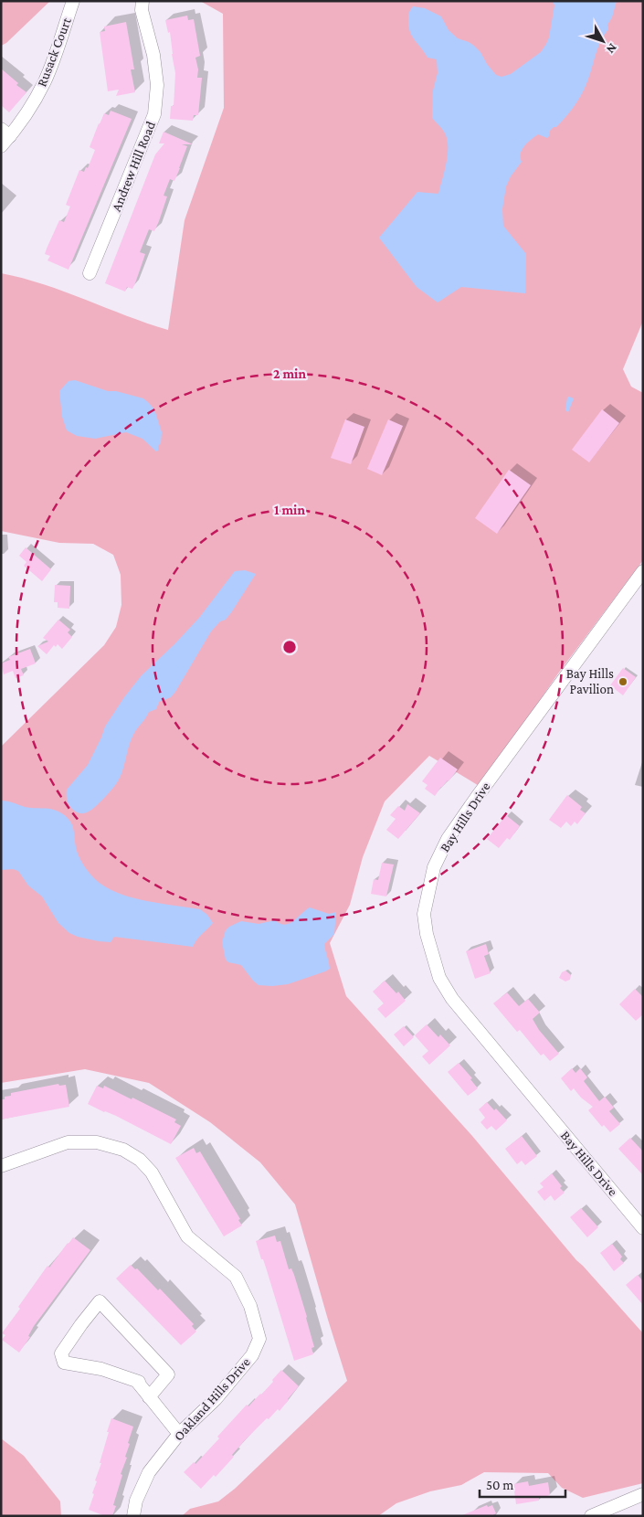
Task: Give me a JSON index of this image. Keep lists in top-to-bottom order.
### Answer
{
  "streets": {
    "street": [
      "Rusack Court",
      "Andrew Hill Road",
      "Bay Hills Drive",
      "Oakland Hills Drive"
    ]
  },
  "places": ["Bay Hills Pavilion"],
  "scale_bar": "50 m",
  "north": "bottom right",
  "rings": ["2 min", "1 min"]
}
